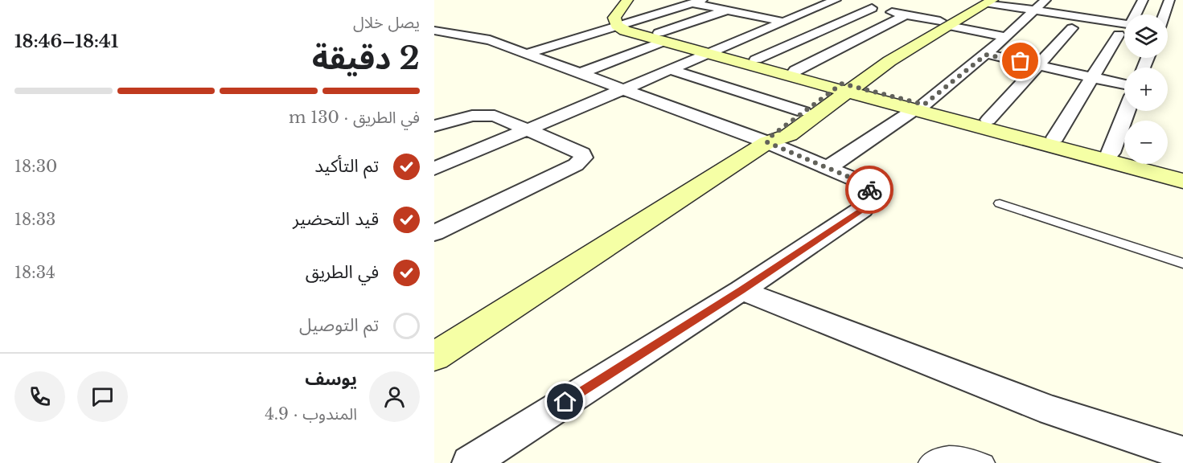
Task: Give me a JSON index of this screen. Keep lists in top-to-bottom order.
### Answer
{
  "page": {
    "heading": ["2 دقيقة", "يصل خلال", "18:41–18:46"],
    "panel": ["يوسف", "المندوب · 4.9"],
    "map_buttons": ["+", "−"],
    "bar": "في الطريق · 130 m",
    "list": [
      ["تم التأكيد", "18:30"],
      ["قيد التحضير", "18:33"],
      ["في الطريق", "18:34"],
      "تم التوصيل"
    ]
  }
}
